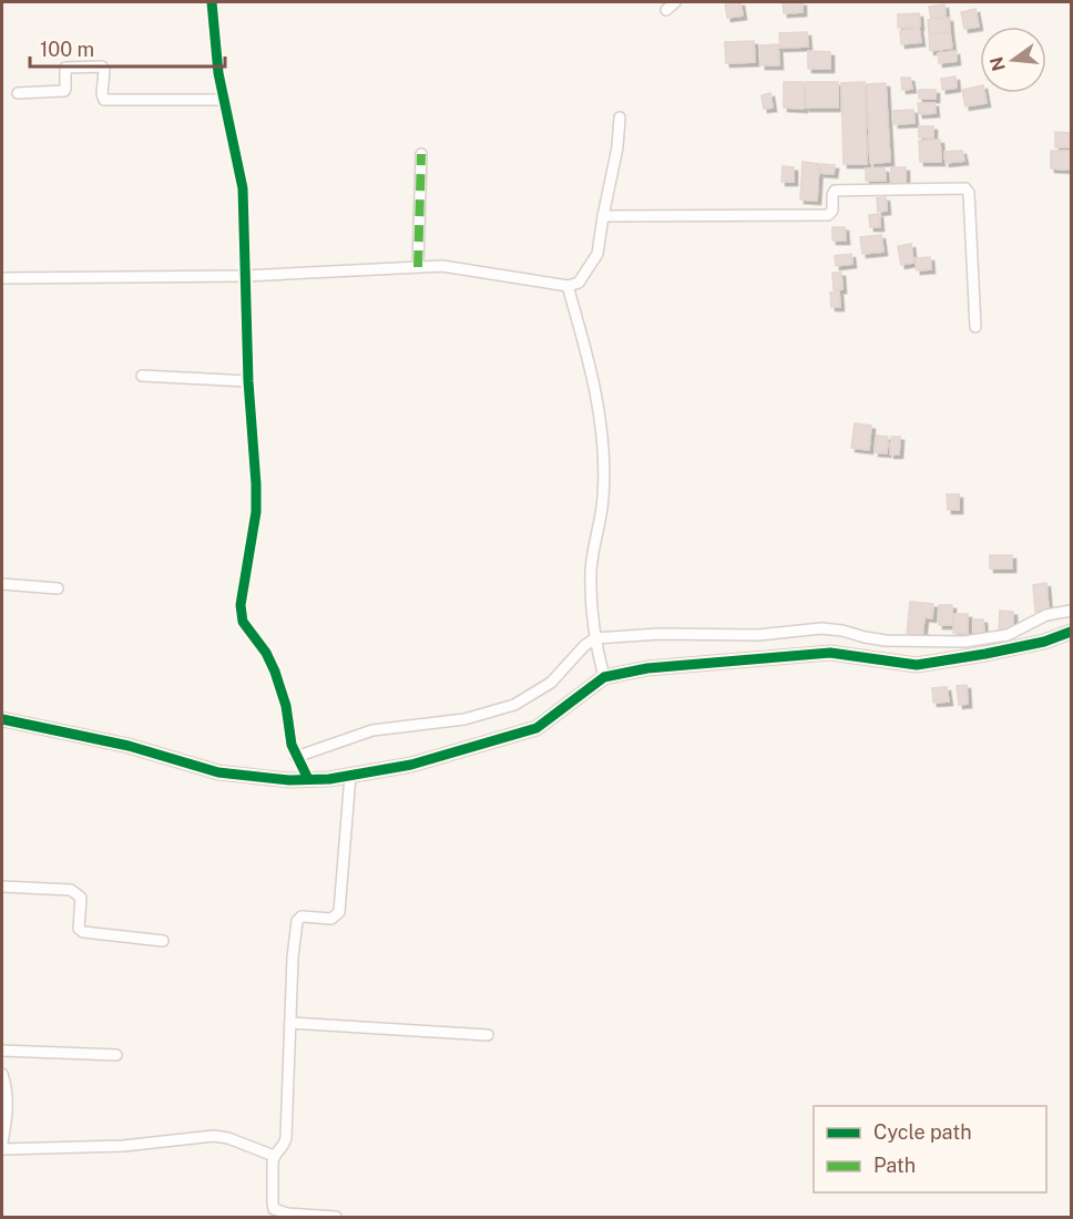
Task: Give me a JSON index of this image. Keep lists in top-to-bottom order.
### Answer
{
  "legend": ["Cycle path", "Path"],
  "scale_bar": "100 m",
  "north": "left"
}
